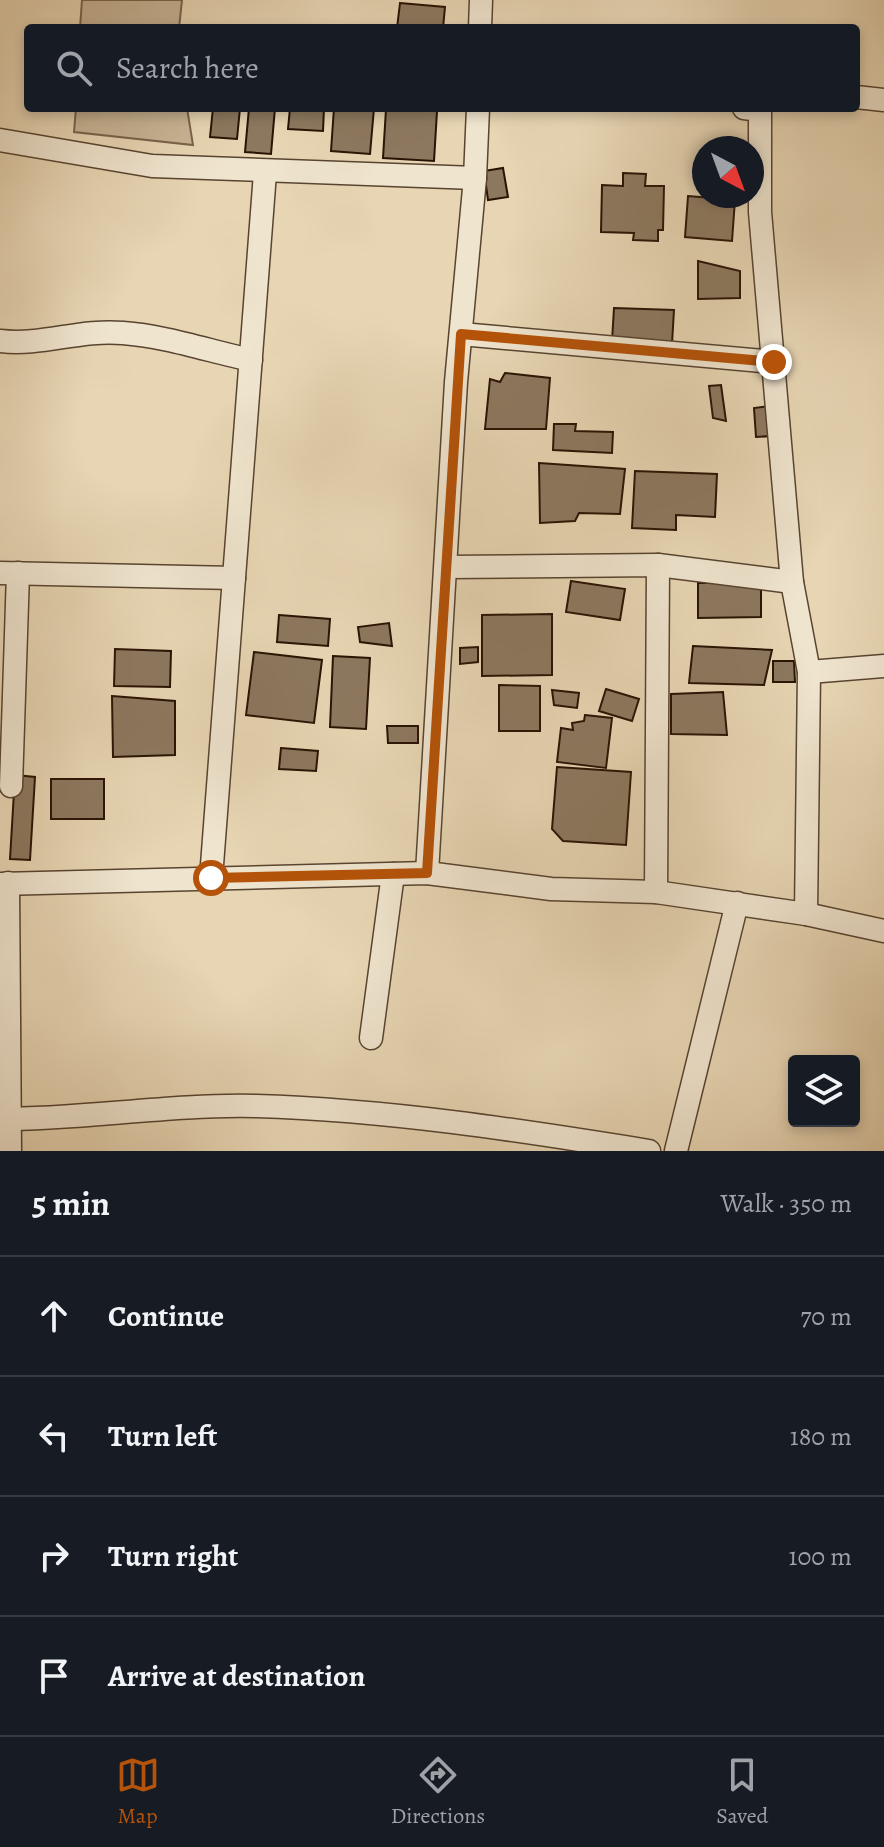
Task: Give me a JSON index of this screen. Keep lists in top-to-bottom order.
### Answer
{
  "north": "bottom right",
  "page": {
    "search": "Search here",
    "heading": ["5 min", "Walk · 350 m"],
    "list": [
      ["Continue", "70 m"],
      ["Turn left", "180 m"],
      ["Turn right", "100 m"],
      "Arrive at destination"
    ],
    "nav": ["Map", "Directions", "Saved"]
  }
}
